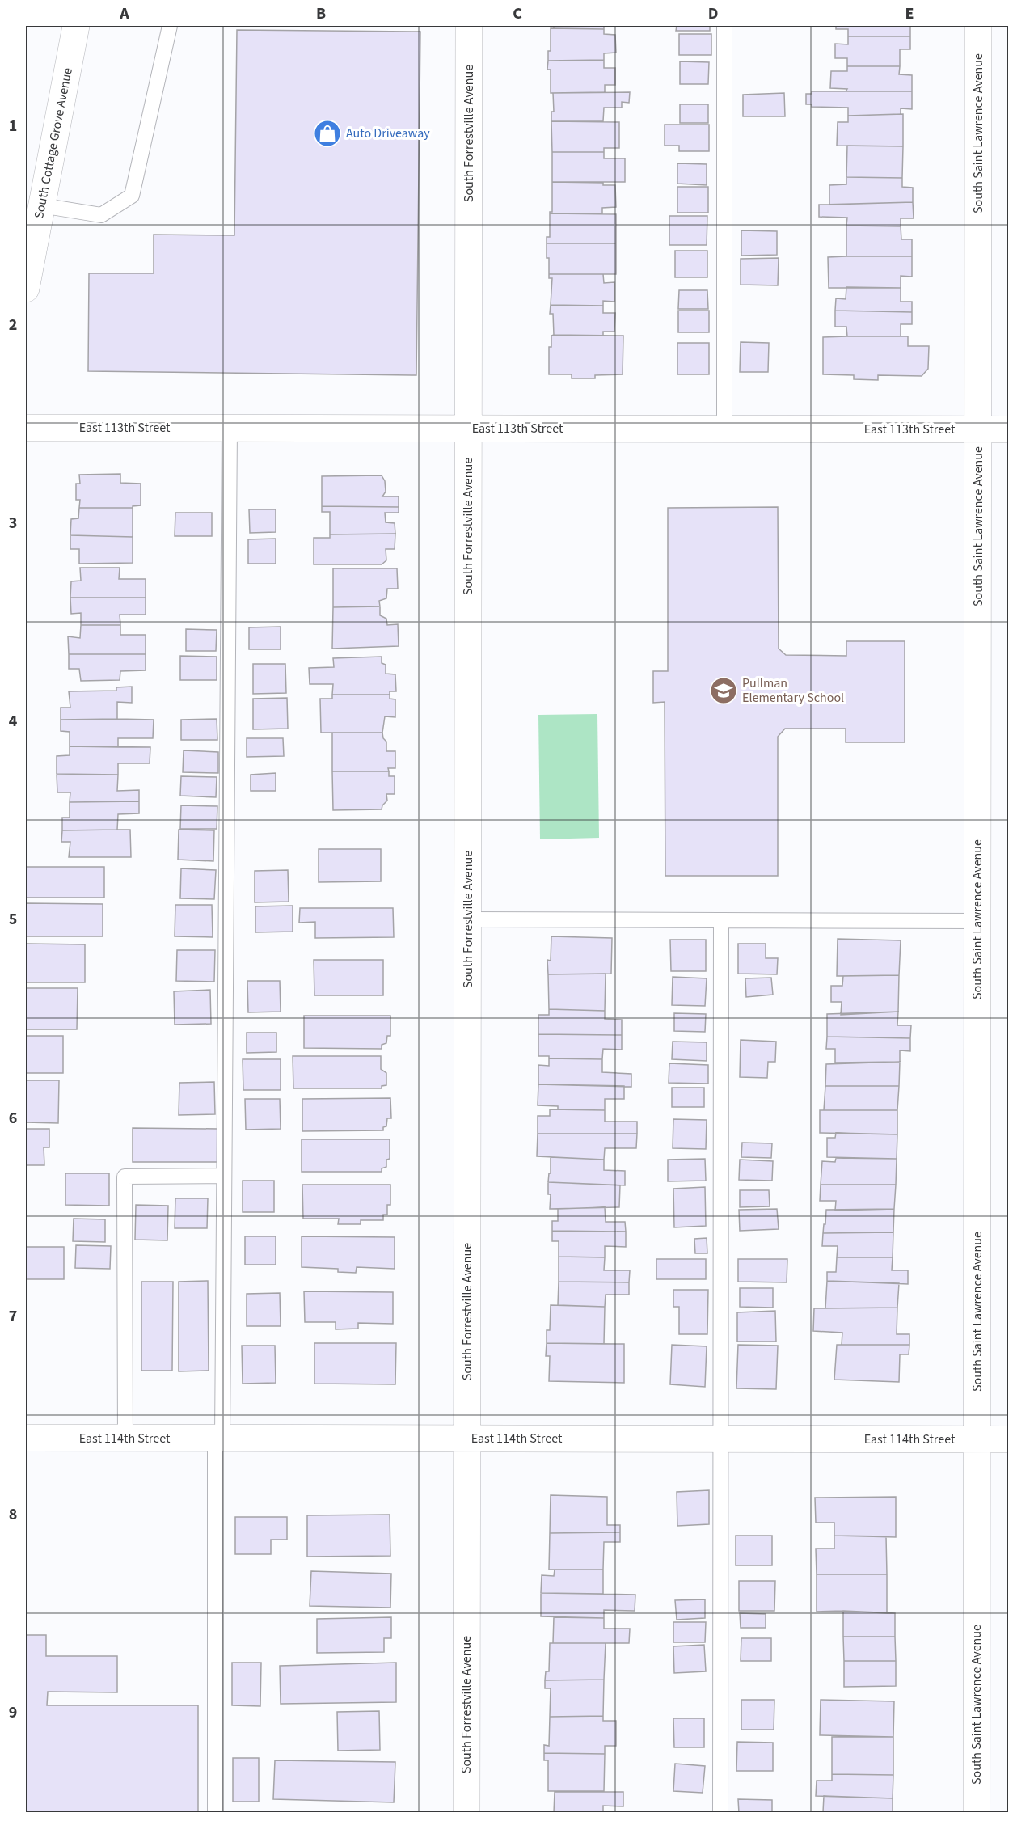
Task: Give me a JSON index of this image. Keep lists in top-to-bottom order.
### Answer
{
  "streets": {
    "street": [
      "South Forrestville Avenue",
      "South Saint Lawrence Avenue",
      "South Cottage Grove Avenue",
      "East 113th Street",
      "East 114th Street"
    ]
  },
  "crossings": [
    ["South Forrestville Avenue", "East 113th Street"],
    ["South Forrestville Avenue", "East 114th Street"],
    ["South Saint Lawrence Avenue", "East 113th Street"],
    ["South Saint Lawrence Avenue", "East 114th Street"]
  ],
  "places": {
    "shop": ["Auto Driveaway"],
    "school or university": ["Pullman Elementary School"]
  },
  "grid": {
    "columns": [
      "A",
      "B",
      "C",
      "D",
      "E"
    ],
    "rows": [
      "1",
      "2",
      "3",
      "4",
      "5",
      "6",
      "7",
      "8",
      "9"
    ]
  }
}
